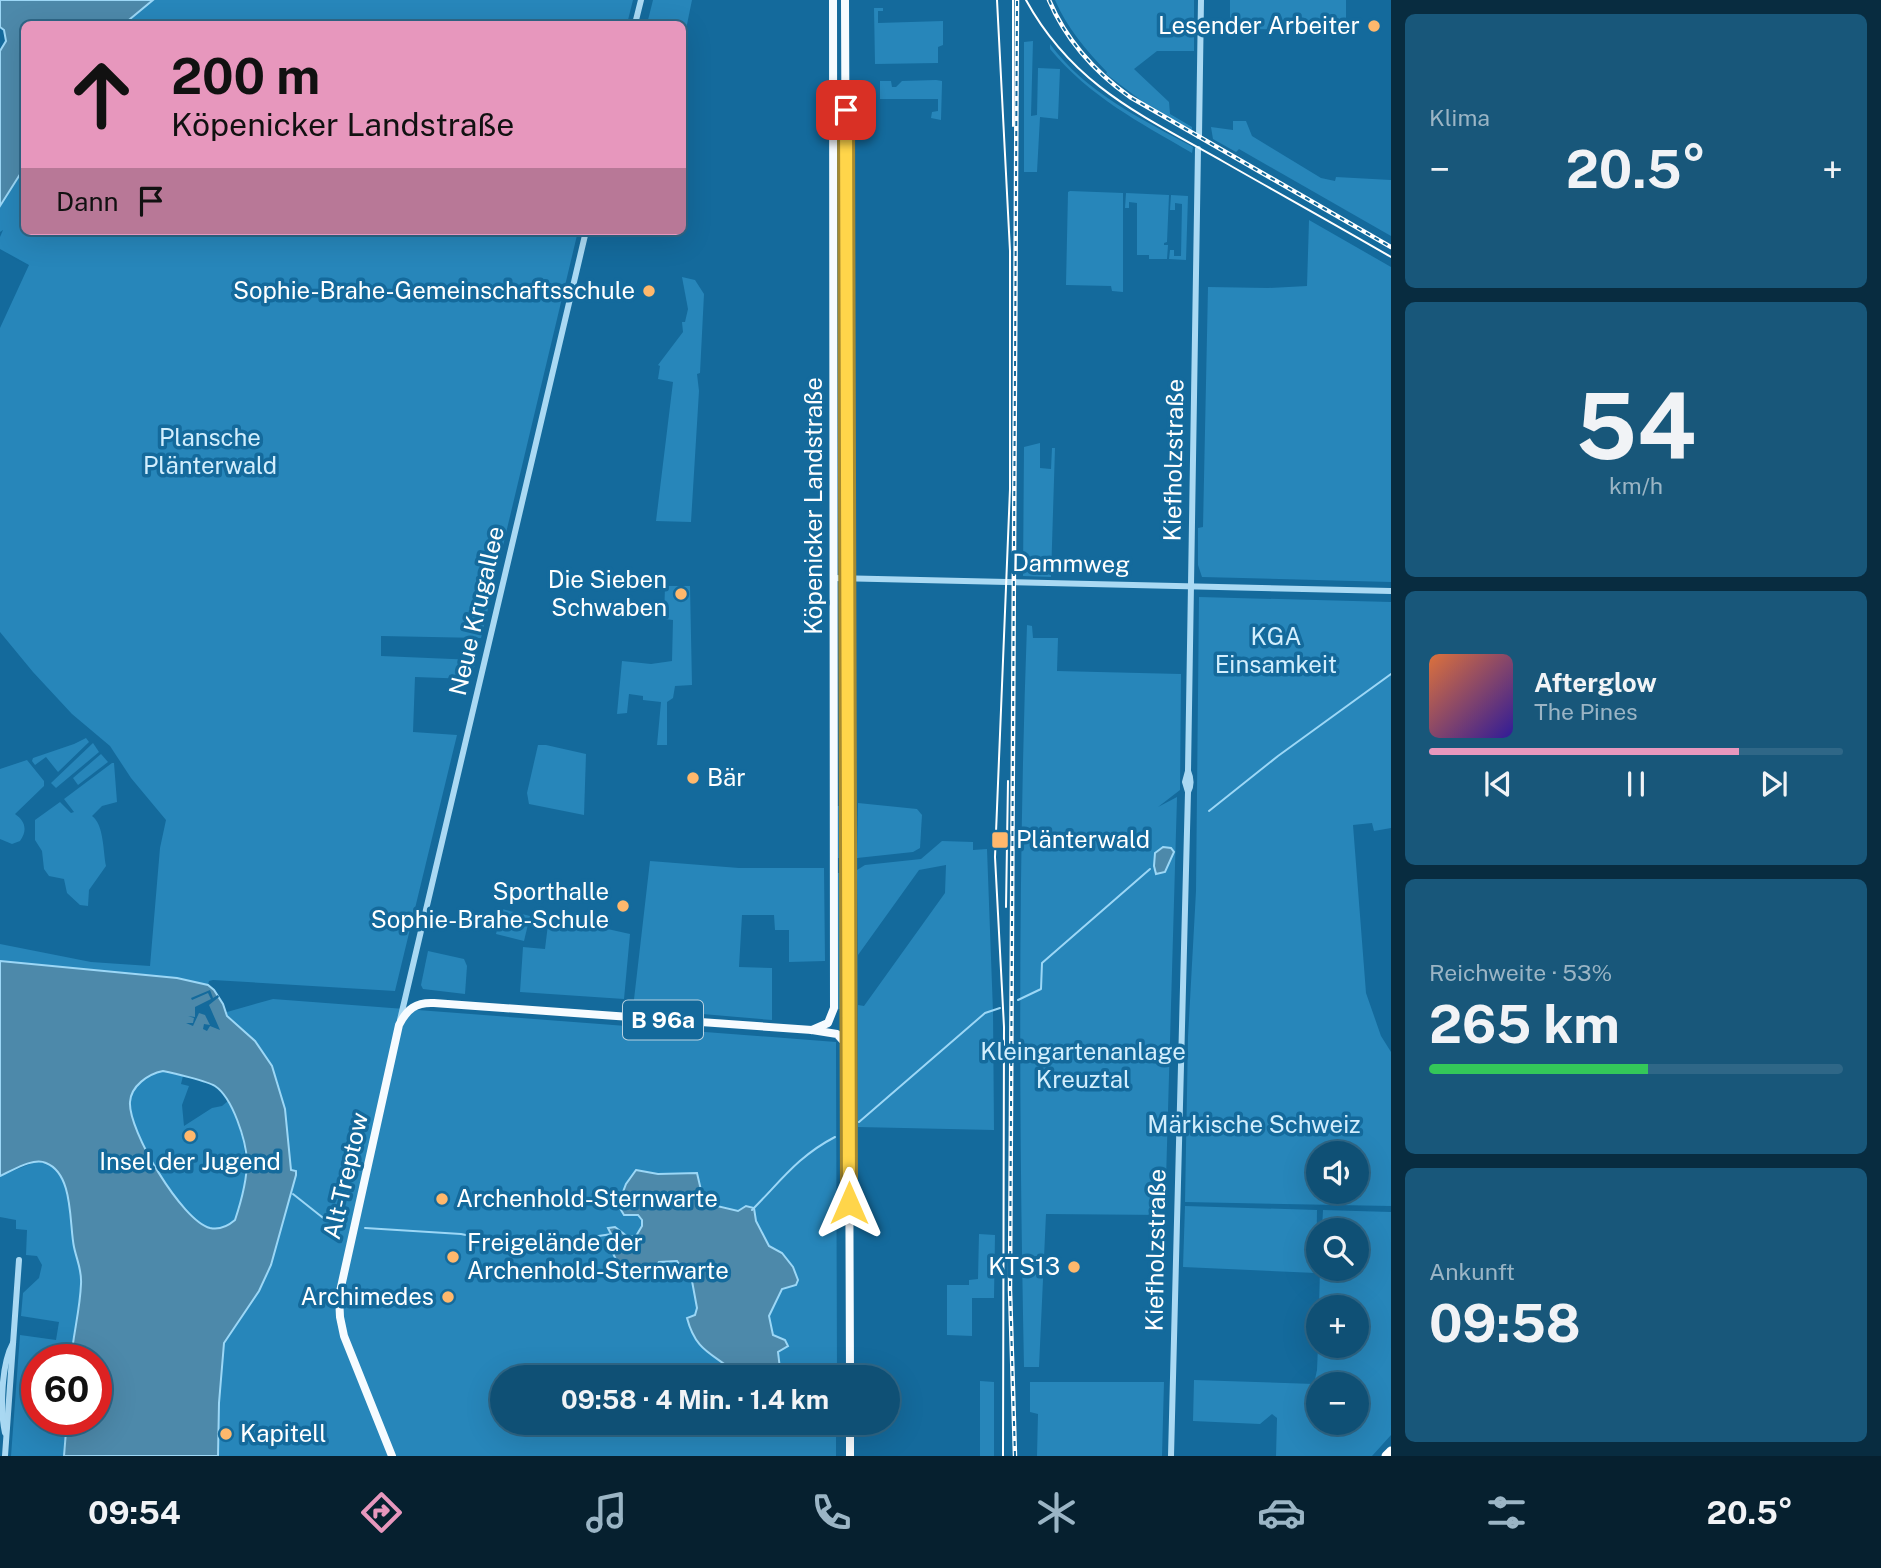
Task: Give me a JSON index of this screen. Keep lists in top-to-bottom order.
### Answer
{
  "streets": {
    "main road": ["Köpenicker Landstraße", "B 96a", "Alt-Treptow"],
    "street": ["Kiefholzstraße", "Dammweg", "Neue Krugallee"]
  },
  "crossings": [
    ["Kiefholzstraße", "Dammweg"],
    ["Köpenicker Landstraße", "Dammweg"],
    ["Köpenicker Landstraße", "B 96a"],
    ["Neue Krugallee", "Alt-Treptow"],
    ["B 96a", "Alt-Treptow"]
  ],
  "parks": [
    "Plansche Plänterwald",
    "KGA Einsamkeit",
    "Kleingartenanlage Kreuztal",
    "Märkische Schweiz"
  ],
  "places": {
    "other": [
      "Lesender Arbeiter",
      "Sophie-Brahe-Gemeinschaftsschule",
      "Die Sieben Schwaben",
      "Bär",
      "Sporthalle Sophie-Brahe-Schule",
      "Insel der Jugend",
      "Archenhold-Sternwarte",
      "Freigelände der Archenhold-Sternwarte",
      "KTS13",
      "Archimedes",
      "Kapitell"
    ],
    "transit": ["Plänterwald"]
  },
  "page": {
    "tile": [
      "Klima",
      ["54", "km/h"],
      ["Reichweite · 53%", "265 km"],
      ["Ankunft", "09:58"]
    ],
    "turn": ["200 m", "Köpenicker Landstraße"],
    "heat": ["−", "20.5°", "+"],
    "then": "Dann",
    "song": ["Afterglow", "The Pines"],
    "map_buttons": ["+", "−"],
    "limit": "60",
    "trip": "09:58 · 4 Min. · 1.4 km",
    "tabs": ["09:54", "20.5°"]
  }
}
